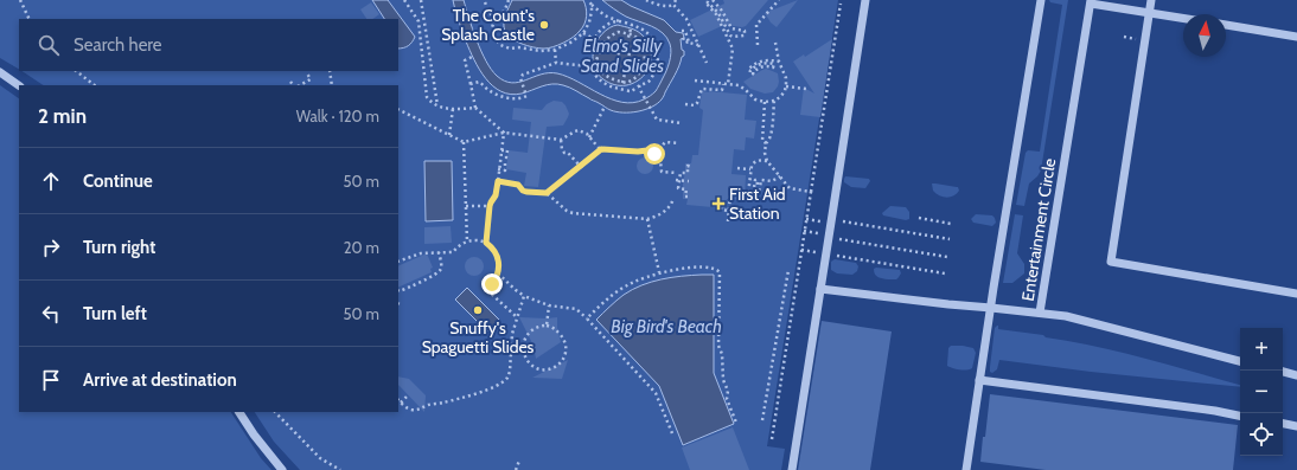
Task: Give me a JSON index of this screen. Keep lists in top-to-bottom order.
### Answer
{
  "streets": {
    "street": ["Entertainment Circle"]
  },
  "water": ["Elmo's Silly Sand Slides", "Big Bird's Beach"],
  "places": {
    "other": ["The Count's Splash Castle", "Snuffy's Spaguetti Slides"],
    "health": ["First Aid Station"]
  },
  "north": "top",
  "page": {
    "search": "Search here",
    "heading": ["2 min", "Walk · 120 m"],
    "list": [
      ["Continue", "50 m"],
      ["Turn right", "20 m"],
      ["Turn left", "50 m"],
      "Arrive at destination"
    ],
    "map_buttons": ["+", "−"]
  }
}
